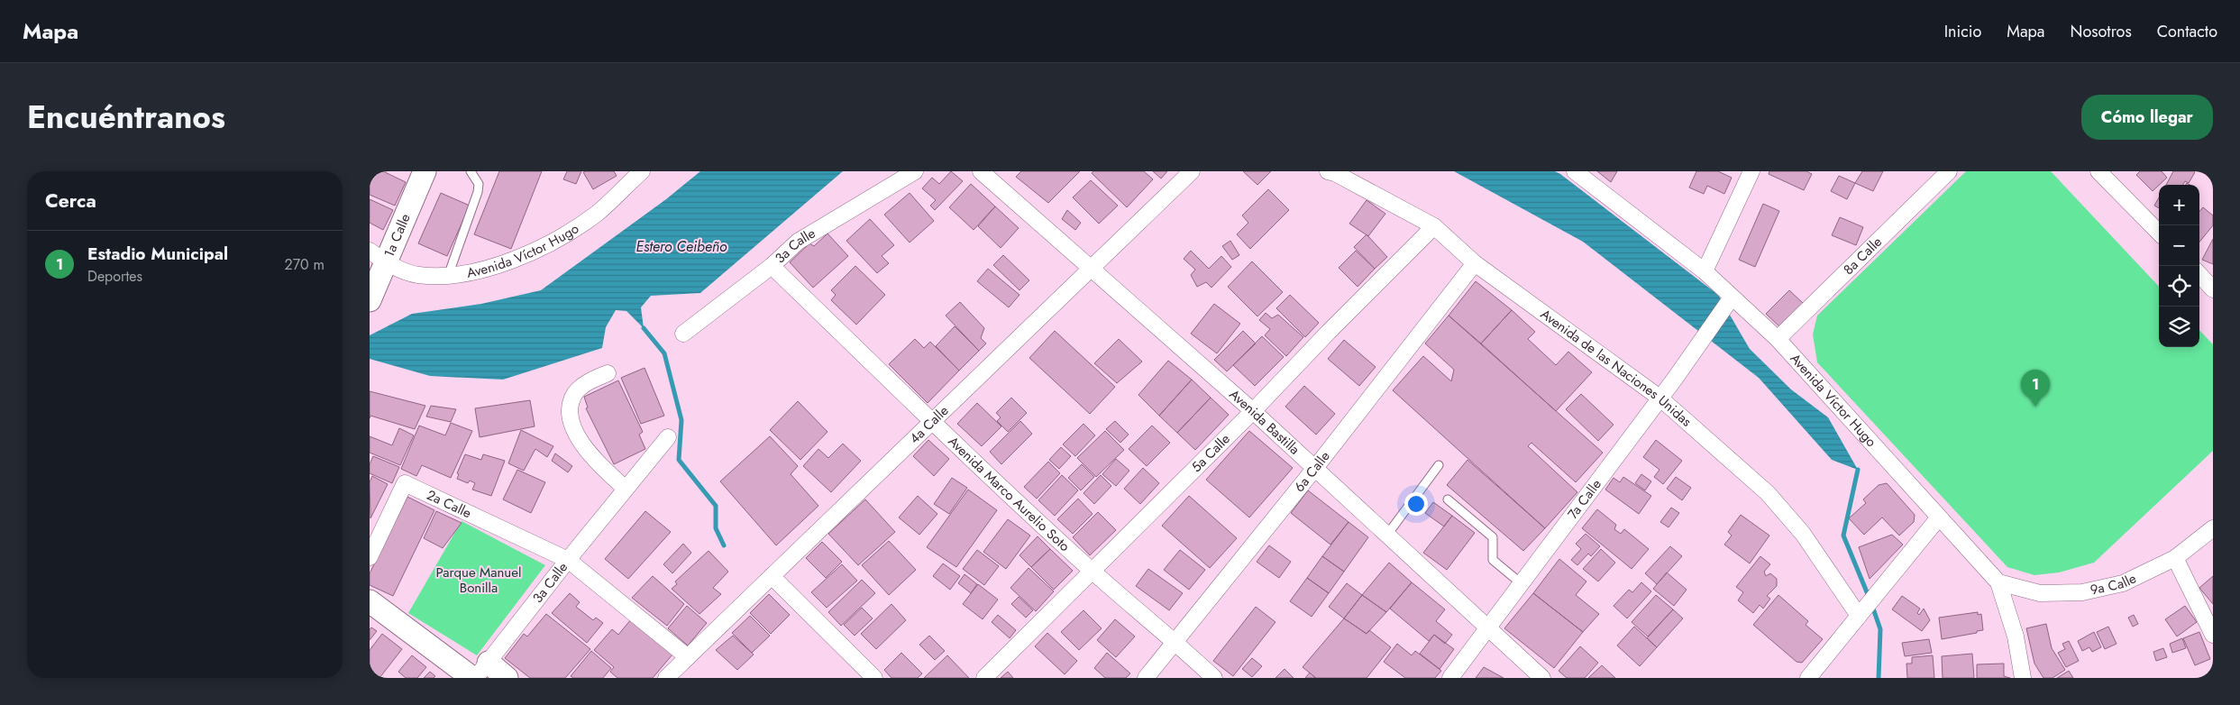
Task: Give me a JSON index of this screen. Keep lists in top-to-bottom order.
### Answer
{
  "streets": {
    "street": [
      "1a Calle",
      "3a Calle",
      "Avenida Víctor Hugo",
      "8a Calle",
      "Avenida de las Naciones Unidas",
      "Avenida Bastilla",
      "4a Calle",
      "5a Calle",
      "6a Calle",
      "Avenida Marco Aurelio Soto",
      "7a Calle",
      "2a Calle",
      "9a Calle"
    ]
  },
  "crossings": [
    ["1a Calle", "Avenida Víctor Hugo"],
    ["3a Calle", "Avenida Marco Aurelio Soto"],
    ["3a Calle", "2a Calle"],
    ["Avenida Víctor Hugo", "8a Calle"],
    ["Avenida Víctor Hugo", "7a Calle"],
    ["Avenida Víctor Hugo", "9a Calle"],
    ["Avenida de las Naciones Unidas", "5a Calle"],
    ["Avenida de las Naciones Unidas", "6a Calle"],
    ["Avenida de las Naciones Unidas", "7a Calle"],
    ["Avenida Bastilla", "4a Calle"],
    ["Avenida Bastilla", "5a Calle"],
    ["Avenida Bastilla", "6a Calle"],
    ["Avenida Bastilla", "7a Calle"],
    ["4a Calle", "Avenida Marco Aurelio Soto"],
    ["5a Calle", "Avenida Marco Aurelio Soto"],
    ["6a Calle", "Avenida Marco Aurelio Soto"]
  ],
  "water": ["Estero Ceibeño"],
  "parks": ["Parque Manuel Bonilla"],
  "page": {
    "header": "Mapa",
    "nav": [
      "Inicio",
      "Mapa",
      "Nosotros",
      "Contacto"
    ],
    "title": "Encuéntranos",
    "buttons": "Cómo llegar",
    "heading": "Cerca",
    "map_buttons": ["+", "−"],
    "list": [
      {
        "mark": "1",
        "name": "Estadio Municipal",
        "note": "Deportes",
        "value": "270 m"
      }
    ],
    "pins": "1"
  }
}
